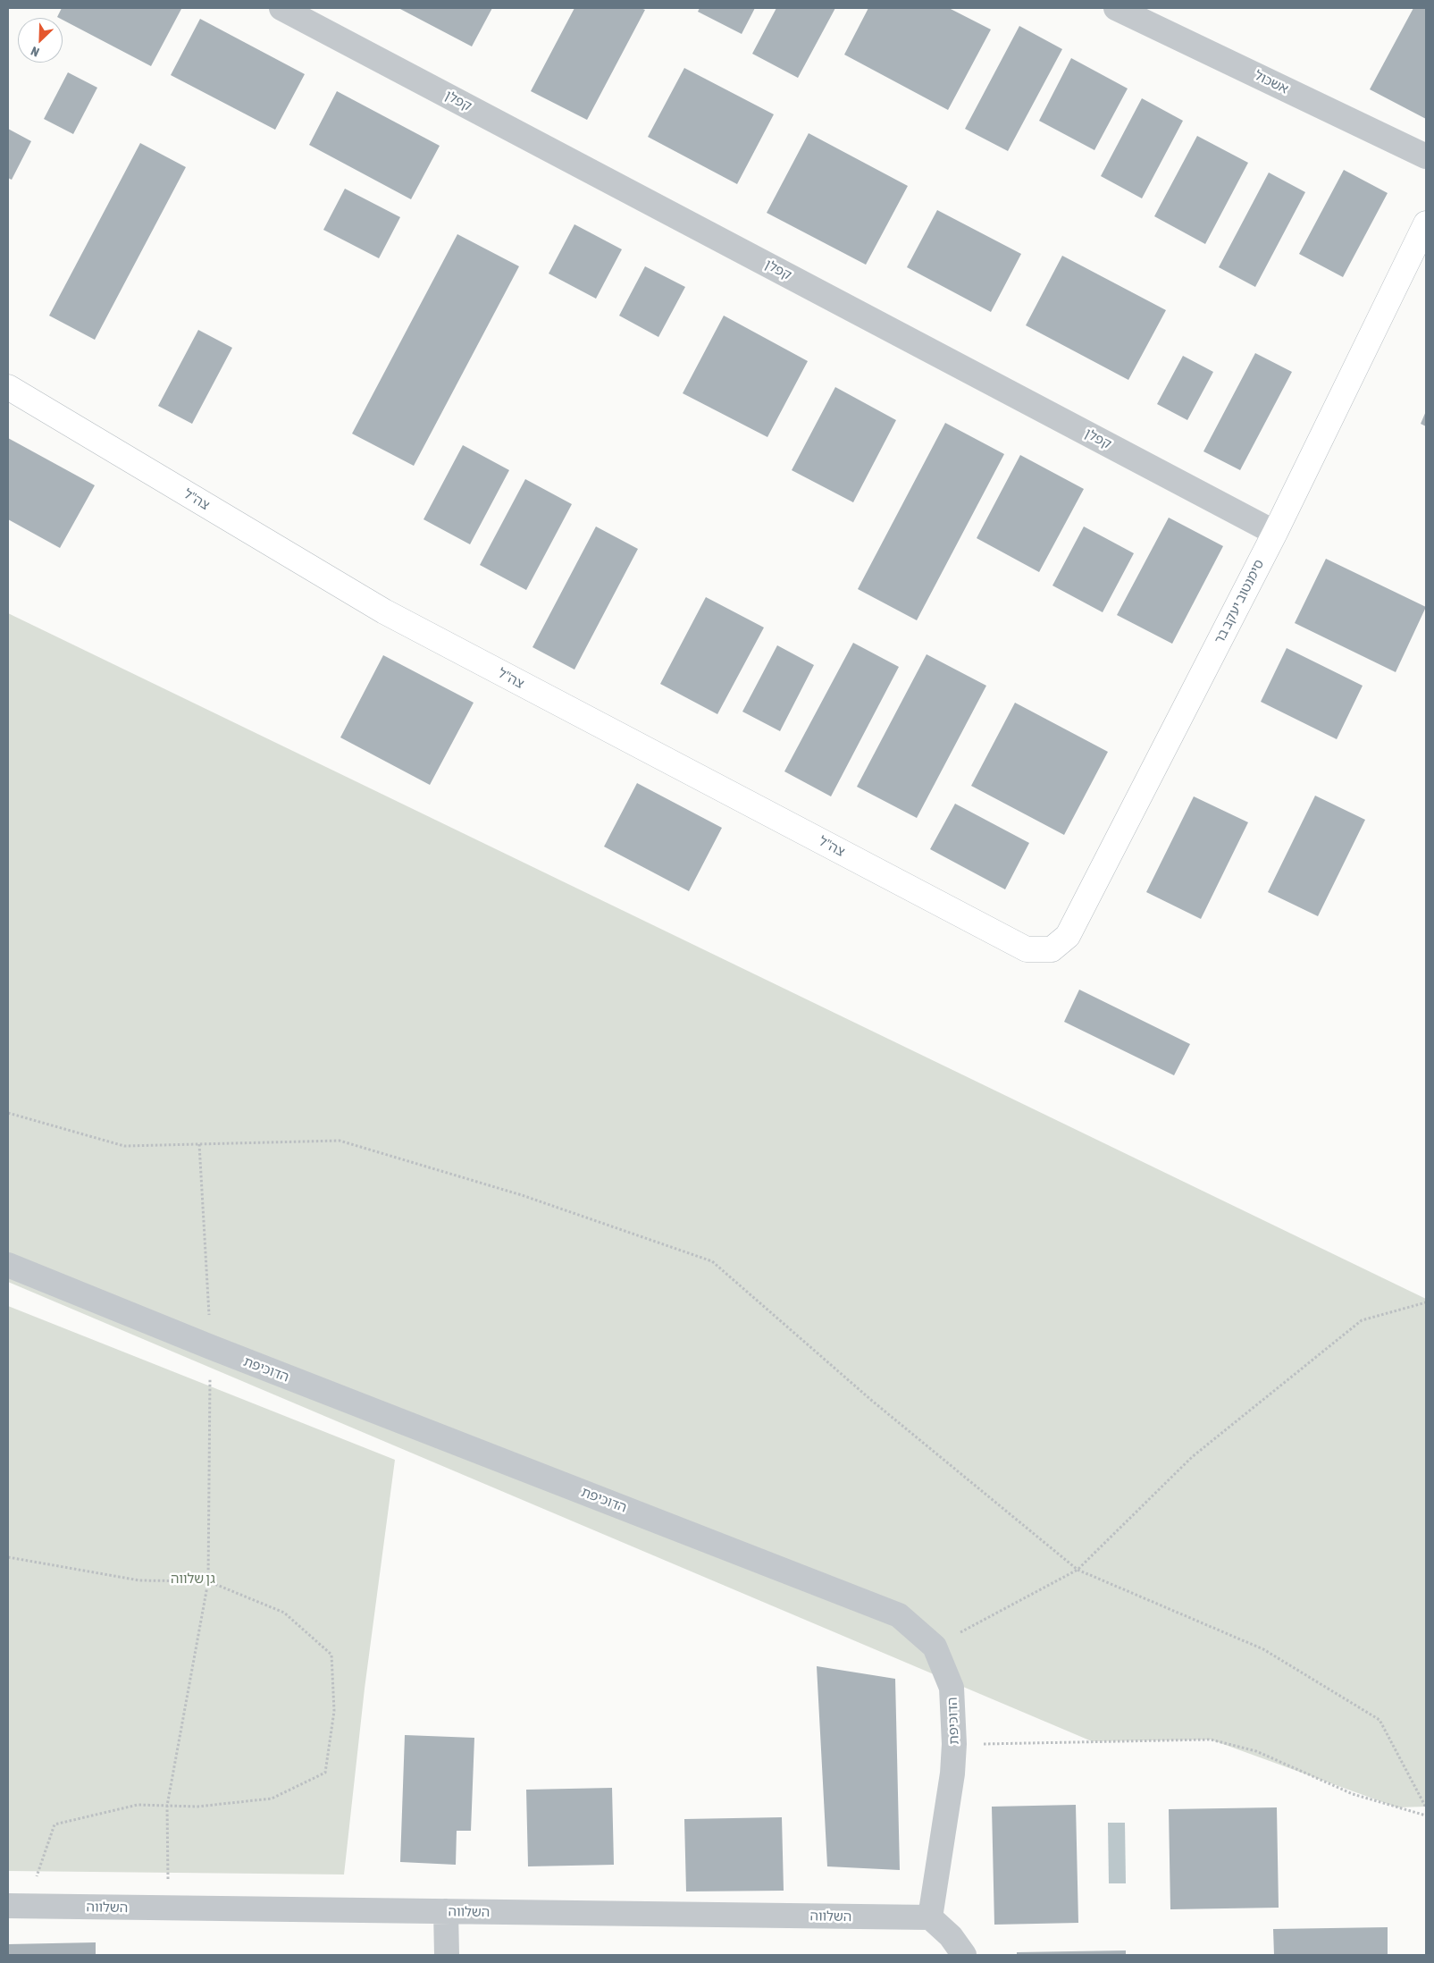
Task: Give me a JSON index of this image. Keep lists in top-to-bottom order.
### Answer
{
  "streets": {
    "street": [
      "אשכול",
      "קפלן",
      "צה\"ל",
      "סימנטוב יעקב בר",
      "הדוכיפת",
      "השלווה"
    ]
  },
  "crossings": [
    ["קפלן", "סימנטוב יעקב בר"],
    ["צה\"ל", "סימנטוב יעקב בר"],
    ["הדוכיפת", "השלווה"]
  ],
  "parks": ["גן שלווה"],
  "north": "bottom left"
}
